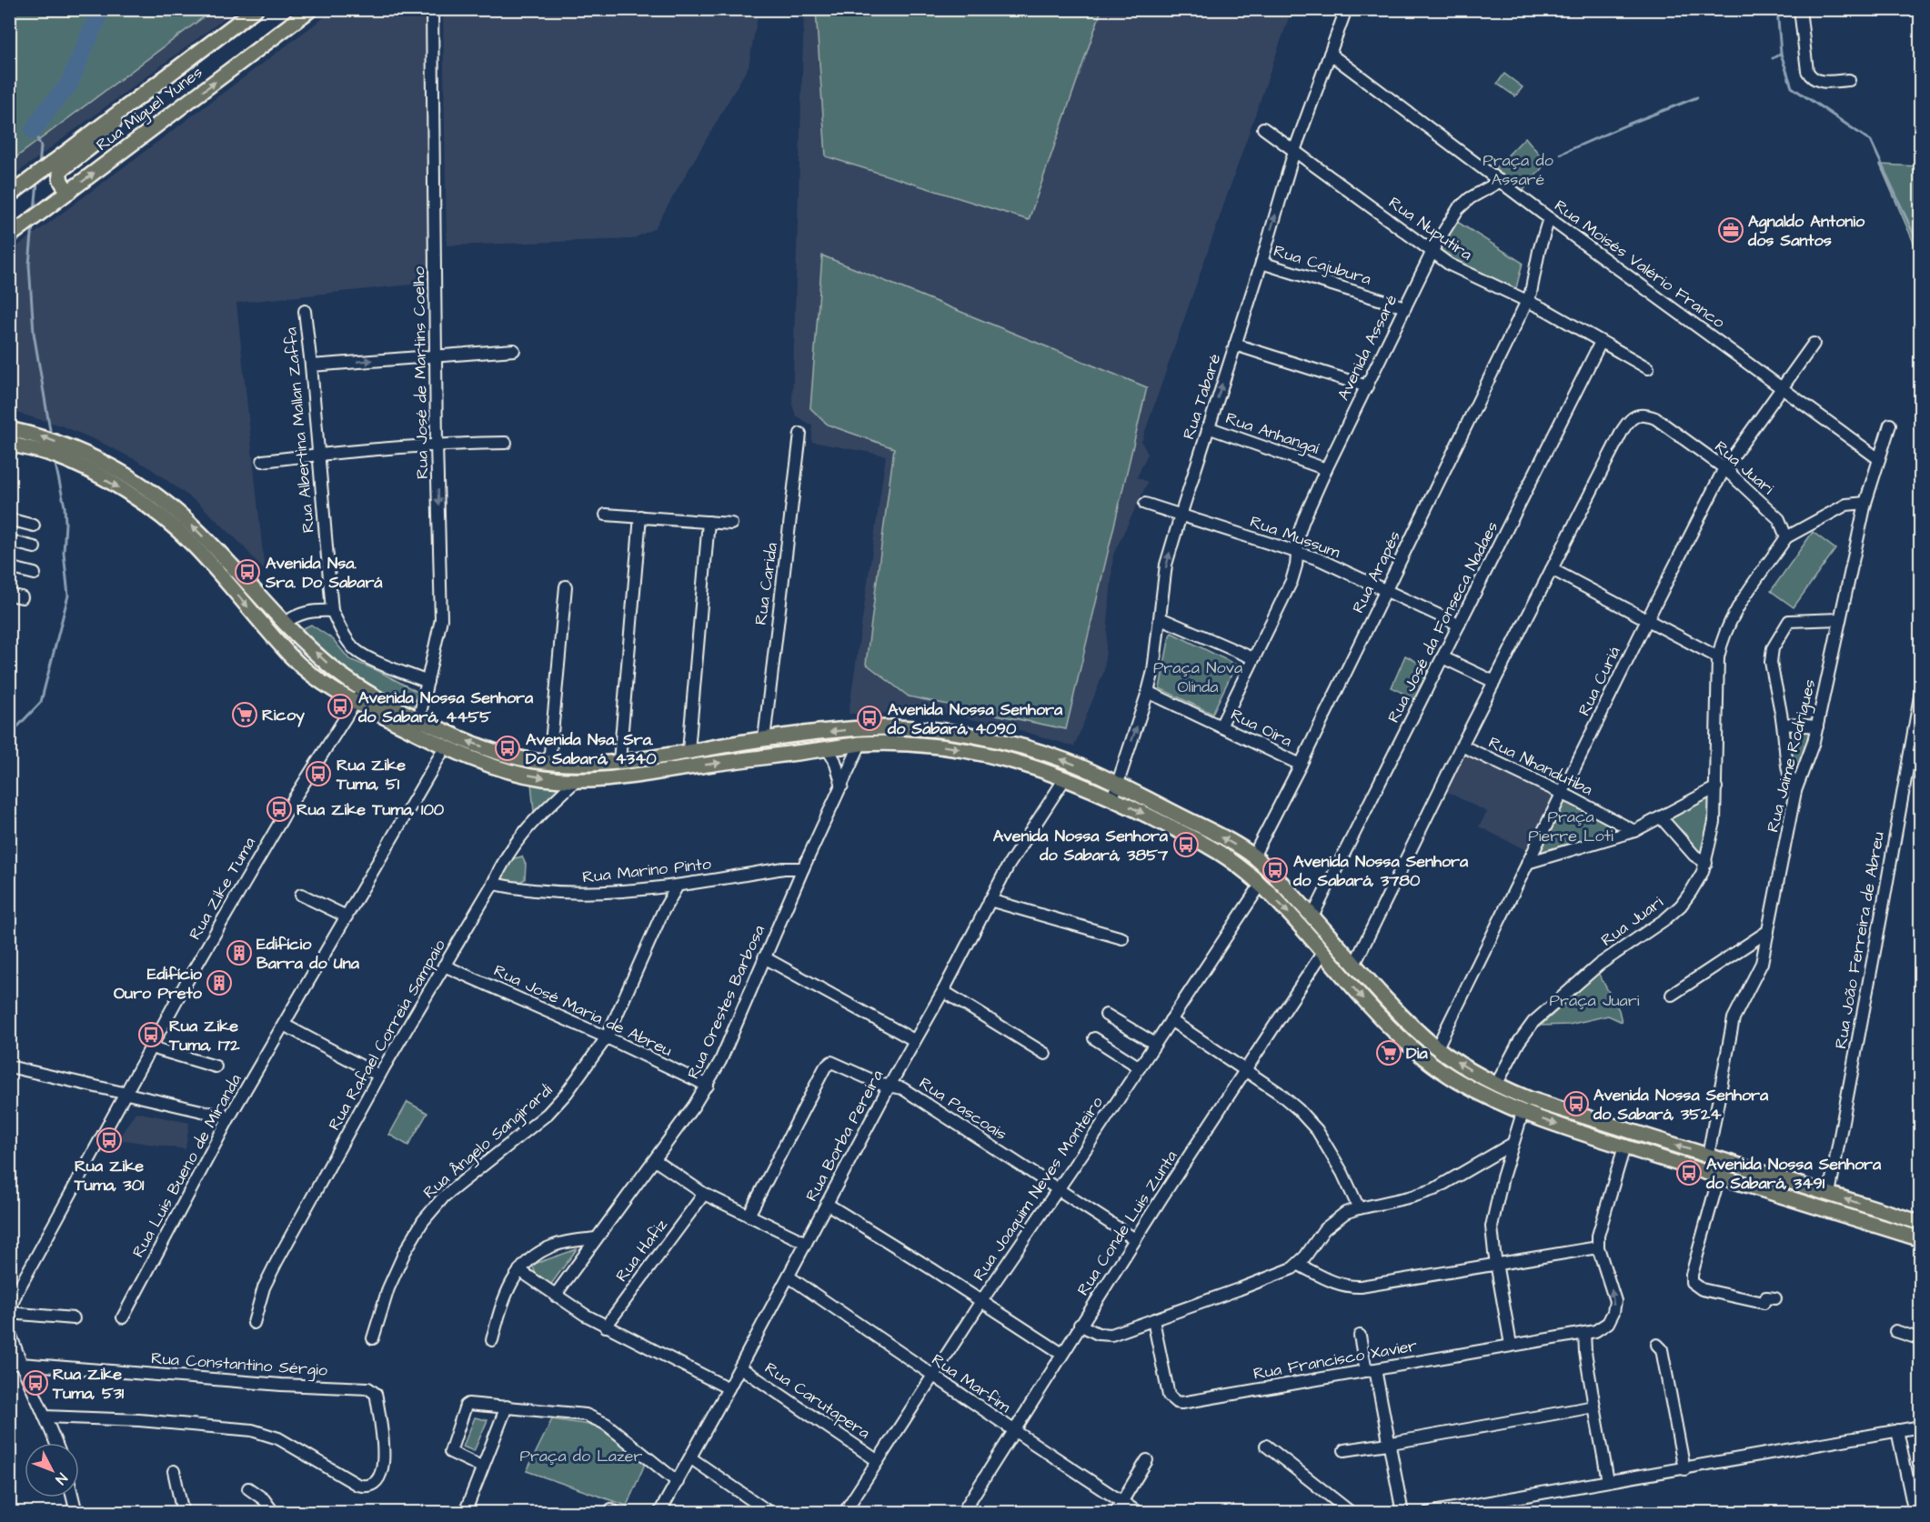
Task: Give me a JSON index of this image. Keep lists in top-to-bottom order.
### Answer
{
  "streets": {
    "main road": ["Rua Miguel Yunes"],
    "street": [
      "Rua Nuputira",
      "Rua Moisés Valério Franco",
      "Rua Cajubura",
      "Avenida Assaré",
      "Rua José de Martins Coelho",
      "Rua Tabaré",
      "Rua Albertina Mallan Zaffa",
      "Rua Anhangaí",
      "Rua Juari",
      "Rua Mussum",
      "Rua Arapés",
      "Rua Carida",
      "Rua José da Fonseca Nadaes",
      "Rua Curiá",
      "Rua Oira",
      "Rua Jaime Rodrigues",
      "Rua Nhandutiba",
      "Rua Marino Pinto",
      "Rua Zike Tuma",
      "Rua João Ferreira de Abreu",
      "Rua Orestes Barbosa",
      "Rua José Maria de Abreu",
      "Rua Rafael Correia Sampaio",
      "Rua Pascoais",
      "Rua Borba Pereira",
      "Rua Ângelo Sangirardi",
      "Rua Luis Bueno de Miranda",
      "Rua Joaquim Neves Monteiro",
      "Rua Conde Luis Zunta",
      "Rua Hafiz",
      "Rua Francisco Xavier",
      "Rua Constantino Sérgio",
      "Rua Marfim",
      "Rua Carutapera"
    ]
  },
  "crossings": [
    ["Rua Nuputira", "Avenida Assaré"],
    ["Rua Nuputira", "Rua Tabaré"],
    ["Rua Nuputira", "Rua Arapés"],
    ["Rua Nuputira", "Rua José da Fonseca Nadaes"],
    ["Rua Moisés Valério Franco", "Avenida Assaré"],
    ["Rua Moisés Valério Franco", "Rua Tabaré"],
    ["Rua Moisés Valério Franco", "Rua Arapés"],
    ["Rua Moisés Valério Franco", "Rua Curiá"],
    ["Rua Moisés Valério Franco", "Rua Jaime Rodrigues"],
    ["Rua Cajubura", "Avenida Assaré"],
    ["Rua Cajubura", "Rua Tabaré"],
    ["Avenida Assaré", "Rua Anhangaí"],
    ["Avenida Assaré", "Rua Mussum"],
    ["Avenida Assaré", "Rua Oira"],
    ["Rua Tabaré", "Rua Anhangaí"],
    ["Rua Tabaré", "Rua Mussum"],
    ["Rua Tabaré", "Rua Oira"],
    ["Rua Juari", "Rua Curiá"],
    ["Rua Juari", "Rua Nhandutiba"],
    ["Rua Mussum", "Rua Arapés"],
    ["Rua Mussum", "Rua José da Fonseca Nadaes"],
    ["Rua Arapés", "Rua Oira"],
    ["Rua Curiá", "Rua Nhandutiba"],
    ["Rua Marino Pinto", "Rua Orestes Barbosa"],
    ["Rua Marino Pinto", "Rua Rafael Correia Sampaio"],
    ["Rua Marino Pinto", "Rua Ângelo Sangirardi"],
    ["Rua Orestes Barbosa", "Rua José Maria de Abreu"],
    ["Rua José Maria de Abreu", "Rua Rafael Correia Sampaio"],
    ["Rua José Maria de Abreu", "Rua Ângelo Sangirardi"],
    ["Rua Pascoais", "Rua Borba Pereira"],
    ["Rua Pascoais", "Rua Joaquim Neves Monteiro"],
    ["Rua Pascoais", "Rua Conde Luis Zunta"],
    ["Rua Borba Pereira", "Rua Marfim"],
    ["Rua Borba Pereira", "Rua Carutapera"],
    ["Rua Joaquim Neves Monteiro", "Rua Marfim"],
    ["Rua Joaquim Neves Monteiro", "Rua Carutapera"],
    ["Rua Conde Luis Zunta", "Rua Marfim"]
  ],
  "one_way": ["Rua Tabaré"],
  "parks": [
    "Praça do Assaré",
    "Praça Nova Olinda",
    "Praça Pierre Loti",
    "Praça Juari",
    "Praça do Lazer"
  ],
  "places": {
    "office": ["Agnaldo Antonio dos Santos"],
    "bus stop": [
      "Avenida Nsa. Sra. Do Sabará",
      "Avenida Nossa Senhora do Sabará, 4455",
      "Avenida Nossa Senhora do Sabará, 4090",
      "Avenida Nsa. Sra. Do Sabará, 4340",
      "Rua Zike Tuma, 51",
      "Rua Zike Tuma, 100",
      "Avenida Nossa Senhora do Sabará, 3857",
      "Avenida Nossa Senhora do Sabará, 3780",
      "Rua Zike Tuma, 172",
      "Avenida Nossa Senhora do Sabará, 3524",
      "Rua Zike Tuma, 301",
      "Avenida Nossa Senhora do Sabará, 3491",
      "Rua Zike Tuma, 531"
    ],
    "supermarket": ["Ricoy", "Dia"],
    "building": ["Edifício Barra do Una", "Edifício Ouro Preto"]
  },
  "north": "bottom right"
}
